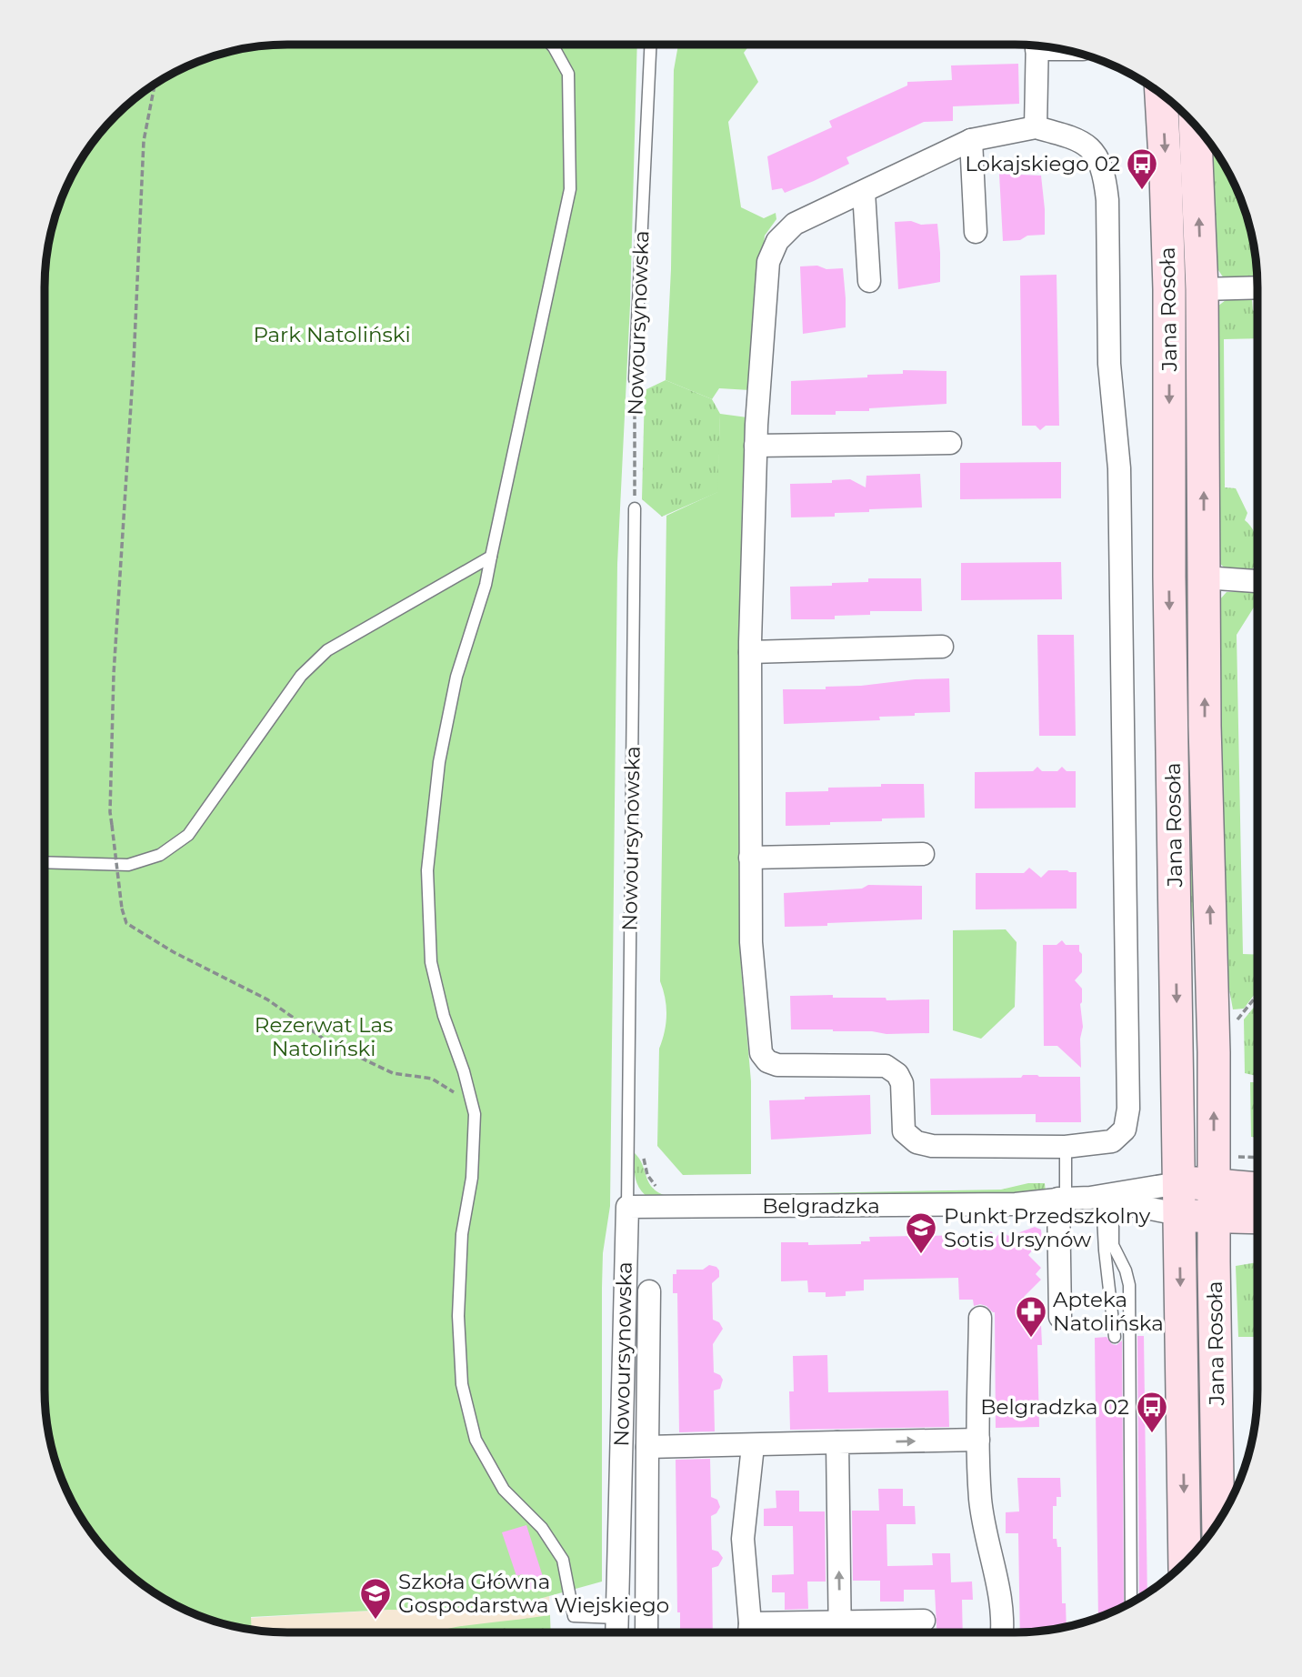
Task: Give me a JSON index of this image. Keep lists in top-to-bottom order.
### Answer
{
  "streets": {
    "street": ["Jana Rosoła", "Nowoursynowska", "Belgradzka"]
  },
  "crossings": [
    ["Jana Rosoła", "Belgradzka"],
    ["Nowoursynowska", "Belgradzka"]
  ],
  "parks": ["Park Natoliński", "Rezerwat Las Natoliński"],
  "places": {
    "bus stop": ["Lokajskiego 02", "Belgradzka 02"],
    "school or university": ["Punkt Przedszkolny Sotis Ursynów", "Szkoła Główna Gospodarstwa Wiejskiego"],
    "pharmacy": ["Apteka Natolińska"]
  }
}
